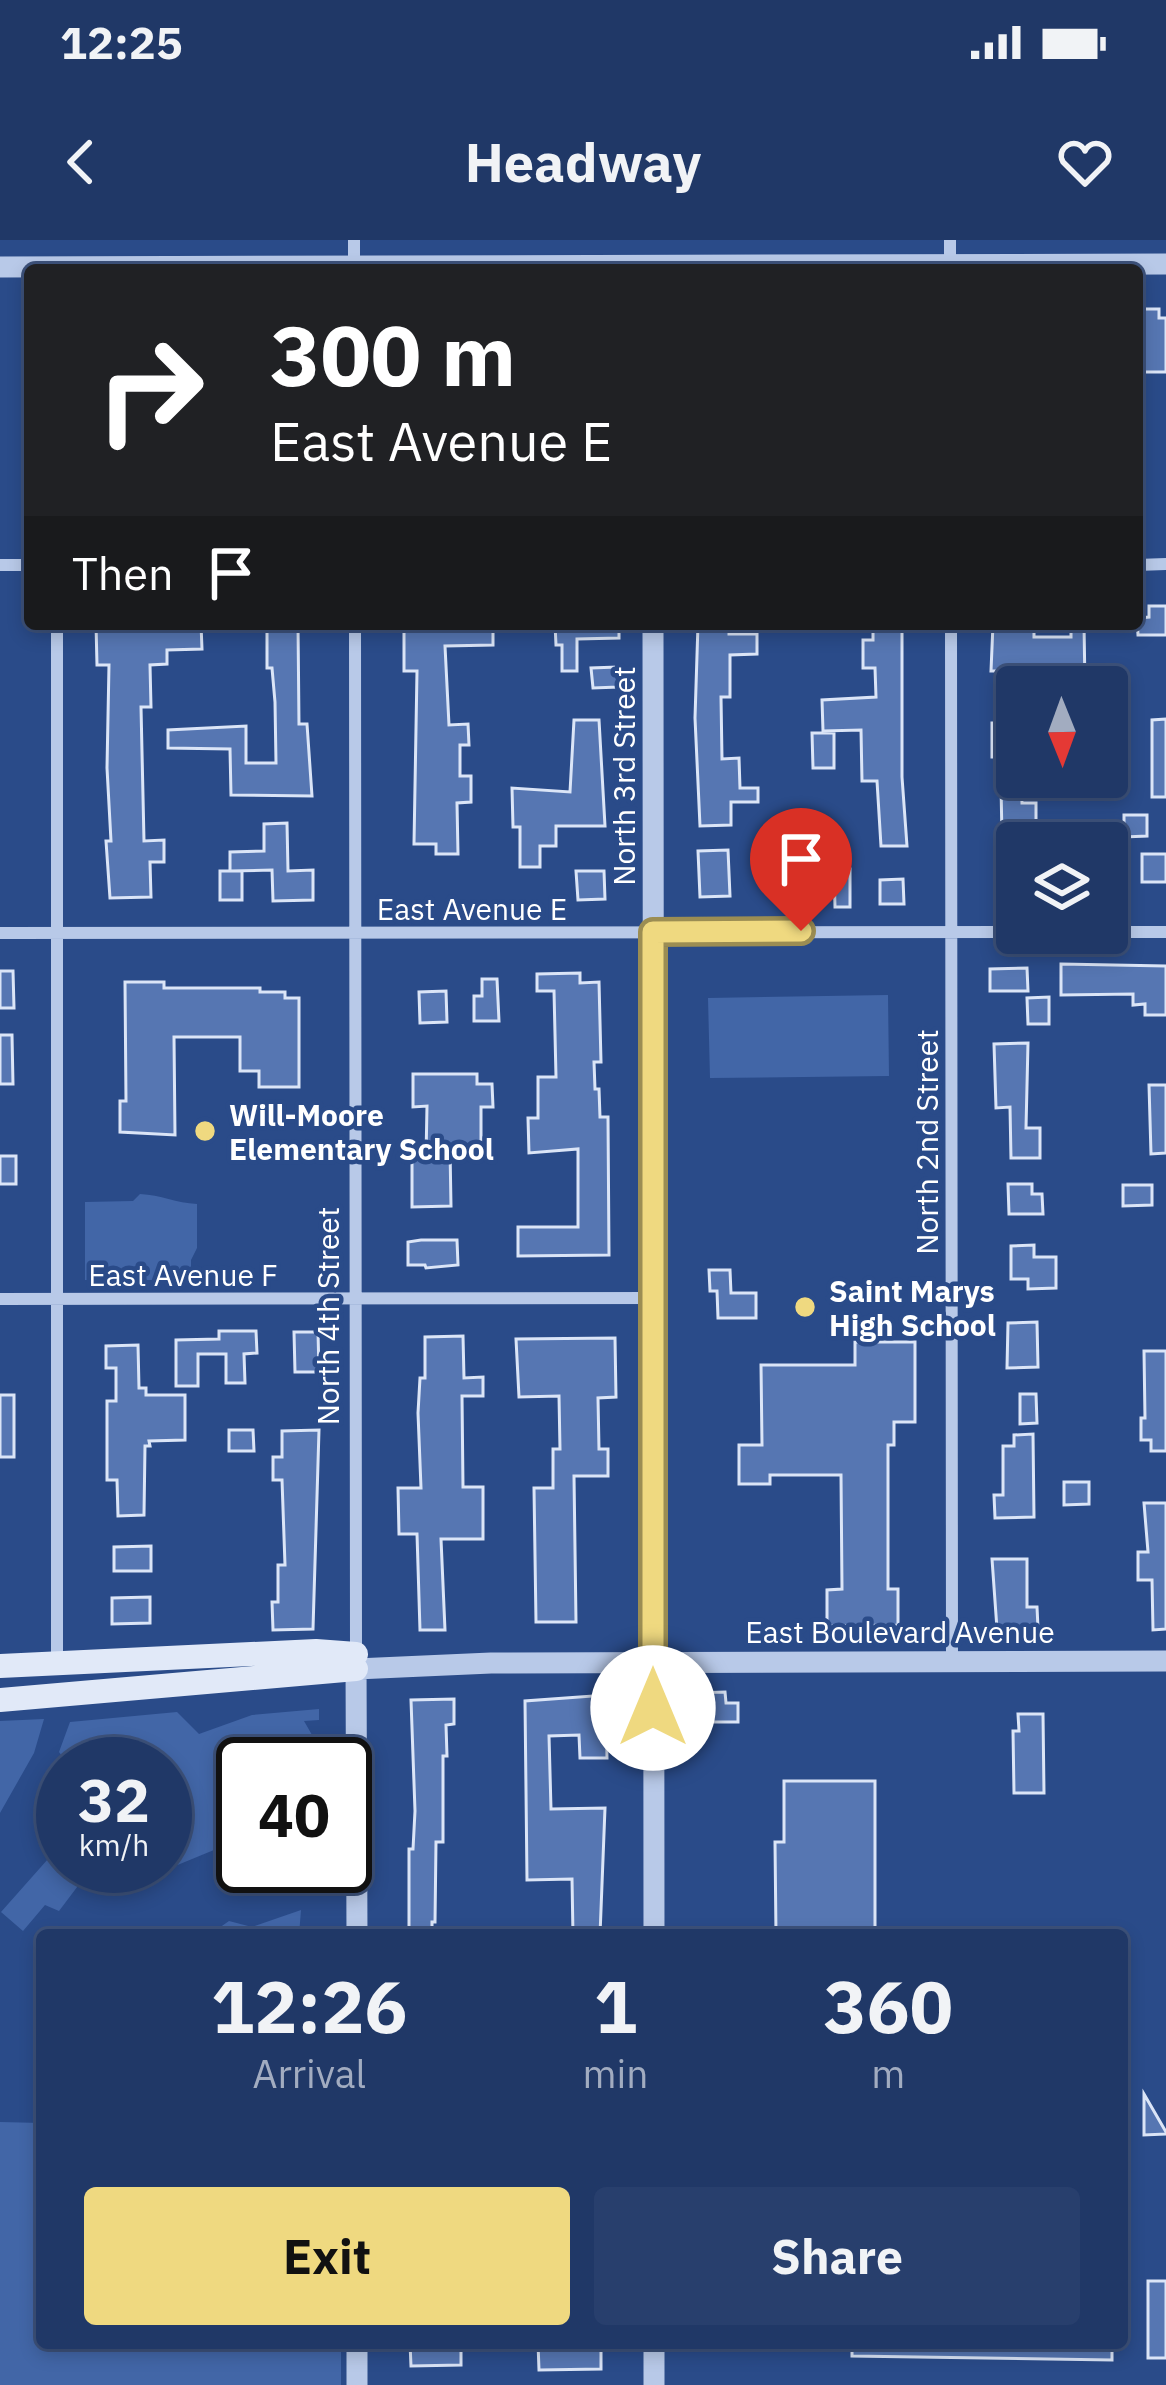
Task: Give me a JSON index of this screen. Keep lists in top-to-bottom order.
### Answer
{
  "streets": {
    "main road": ["East Boulevard Avenue"],
    "street": [
      "North 3rd Street",
      "East Avenue E",
      "North 2nd Street",
      "East Avenue F",
      "North 4th Street"
    ]
  },
  "crossings": [
    ["North 3rd Street", "East Avenue E"],
    ["North 3rd Street", "East Avenue F"],
    ["North 3rd Street", "East Boulevard Avenue"],
    ["East Avenue E", "North 2nd Street"],
    ["East Avenue E", "North 4th Street"],
    ["North 2nd Street", "East Boulevard Avenue"],
    ["East Avenue F", "North 4th Street"],
    ["North 4th Street", "East Boulevard Avenue"]
  ],
  "places": ["Will-Moore Elementary School", "Saint Marys High School"],
  "north": "bottom",
  "page": {
    "status": "12:25",
    "header": "Headway",
    "turn": ["300 m", "East Avenue E"],
    "then": "Then",
    "speed": "32 km/h",
    "limit": "40",
    "eta": [
      "12:26",
      "Arrival",
      "1",
      "min",
      "360",
      "m"
    ],
    "buttons": ["Exit", "Share"]
  }
}
